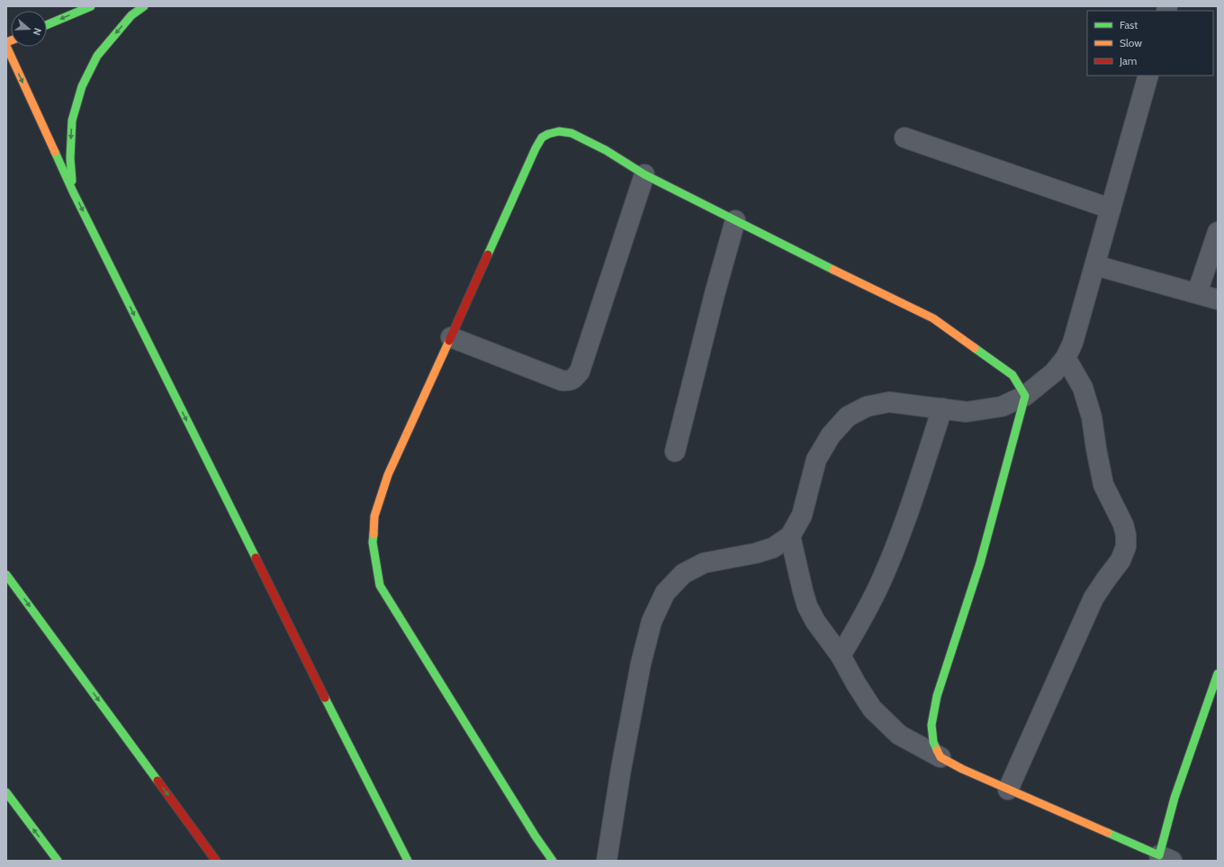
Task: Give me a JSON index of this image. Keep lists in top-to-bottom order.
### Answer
{
  "legend": ["Fast", "Slow", "Jam"],
  "north": "right"
}
